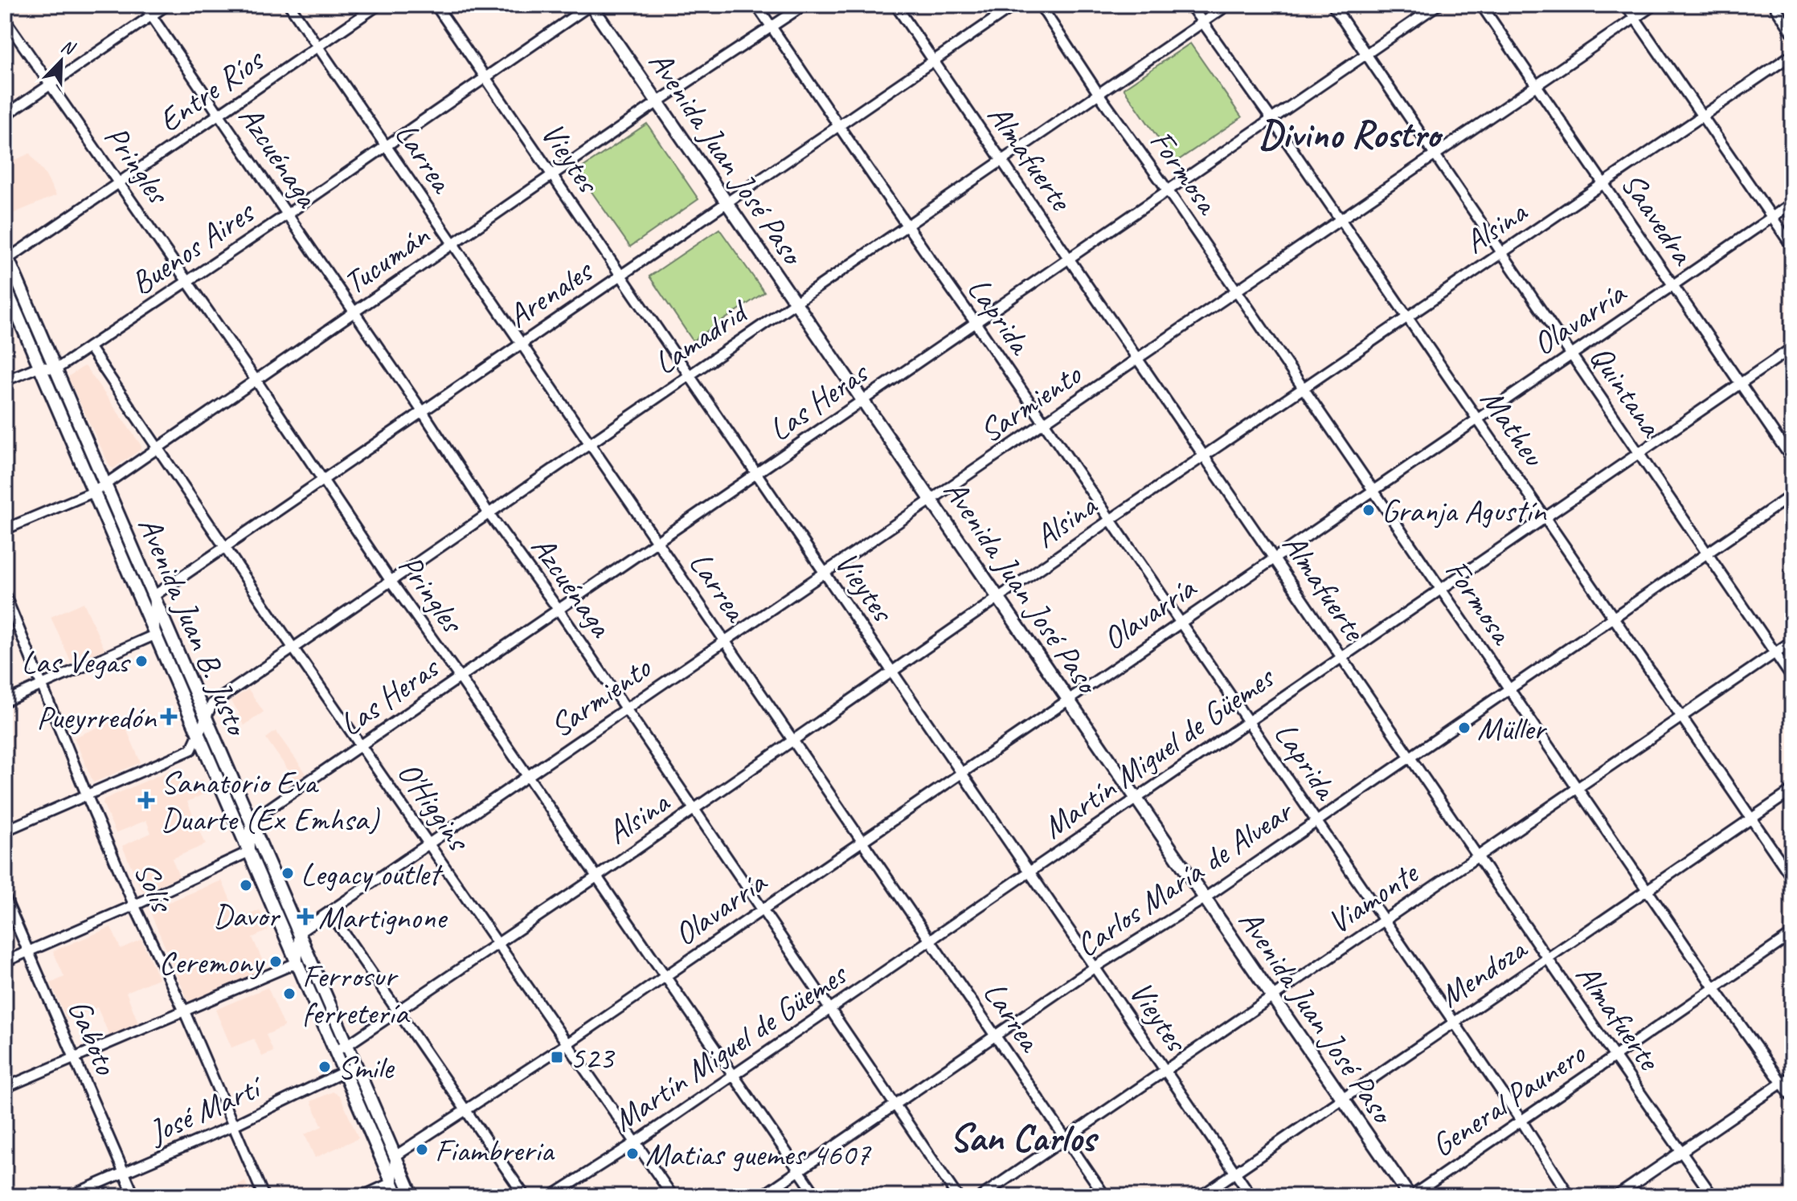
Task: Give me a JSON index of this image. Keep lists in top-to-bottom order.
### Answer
{
  "streets": {
    "main road": ["Avenida Juan José Paso", "Avenida Juan B. Justo"],
    "street": [
      "Entre Ríos",
      "Azcuénaga",
      "Larrea",
      "Vieytes",
      "Almafuerte",
      "Pringles",
      "Formosa",
      "Saavedra",
      "Alsina",
      "Buenos Aires",
      "Tucumán",
      "Arenales",
      "Laprida",
      "Olavarría",
      "Lamadrid",
      "Quintana",
      "Las Heras",
      "Sarmiento",
      "Matheu",
      "Martín Miguel de Güemes",
      "O'Higgins",
      "Carlos María de Alvear",
      "Solís",
      "Viamonte",
      "Mendoza",
      "Gaboto",
      "General Paunero",
      "José Martí"
    ]
  },
  "crossings": [
    ["Entre Ríos", "Azcuénaga"],
    ["Entre Ríos", "Larrea"],
    ["Entre Ríos", "Pringles"],
    ["Entre Ríos", "Avenida Juan B. Justo"],
    ["Azcuénaga", "Alsina"],
    ["Azcuénaga", "Buenos Aires"],
    ["Azcuénaga", "Tucumán"],
    ["Azcuénaga", "Arenales"],
    ["Azcuénaga", "Olavarría"],
    ["Azcuénaga", "Lamadrid"],
    ["Azcuénaga", "Las Heras"],
    ["Azcuénaga", "Sarmiento"],
    ["Azcuénaga", "Martín Miguel de Güemes"],
    ["Azcuénaga", "Carlos María de Alvear"],
    ["Larrea", "Alsina"],
    ["Larrea", "Buenos Aires"],
    ["Larrea", "Tucumán"],
    ["Larrea", "Arenales"],
    ["Larrea", "Olavarría"],
    ["Larrea", "Lamadrid"],
    ["Larrea", "Las Heras"],
    ["Larrea", "Sarmiento"],
    ["Larrea", "Martín Miguel de Güemes"],
    ["Larrea", "Carlos María de Alvear"],
    ["Larrea", "Viamonte"],
    ["Vieytes", "Alsina"],
    ["Vieytes", "Buenos Aires"],
    ["Vieytes", "Tucumán"],
    ["Vieytes", "Arenales"],
    ["Vieytes", "Olavarría"],
    ["Vieytes", "Lamadrid"],
    ["Vieytes", "Las Heras"],
    ["Vieytes", "Sarmiento"],
    ["Vieytes", "Martín Miguel de Güemes"],
    ["Vieytes", "Carlos María de Alvear"],
    ["Vieytes", "Viamonte"],
    ["Vieytes", "Mendoza"],
    ["Avenida Juan José Paso", "Alsina"],
    ["Avenida Juan José Paso", "Buenos Aires"],
    ["Avenida Juan José Paso", "Tucumán"],
    ["Avenida Juan José Paso", "Arenales"],
    ["Avenida Juan José Paso", "Olavarría"],
    ["Avenida Juan José Paso", "Lamadrid"],
    ["Avenida Juan José Paso", "Las Heras"],
    ["Avenida Juan José Paso", "Sarmiento"],
    ["Avenida Juan José Paso", "Martín Miguel de Güemes"],
    ["Avenida Juan José Paso", "Carlos María de Alvear"],
    ["Avenida Juan José Paso", "Viamonte"],
    ["Avenida Juan José Paso", "Mendoza"],
    ["Avenida Juan José Paso", "General Paunero"],
    ["Almafuerte", "Alsina"],
    ["Almafuerte", "Arenales"],
    ["Almafuerte", "Olavarría"],
    ["Almafuerte", "Lamadrid"],
    ["Almafuerte", "Las Heras"],
    ["Almafuerte", "Sarmiento"],
    ["Almafuerte", "Martín Miguel de Güemes"],
    ["Almafuerte", "Carlos María de Alvear"],
    ["Almafuerte", "Viamonte"],
    ["Almafuerte", "Mendoza"],
    ["Almafuerte", "General Paunero"],
    ["Pringles", "Alsina"],
    ["Pringles", "Buenos Aires"],
    ["Pringles", "Tucumán"],
    ["Pringles", "Arenales"],
    ["Pringles", "Olavarría"],
    ["Pringles", "Lamadrid"],
    ["Pringles", "Las Heras"],
    ["Pringles", "Sarmiento"],
    ["Pringles", "Martín Miguel de Güemes"],
    ["Pringles", "Carlos María de Alvear"],
    ["Formosa", "Alsina"],
    ["Formosa", "Olavarría"],
    ["Formosa", "Lamadrid"],
    ["Formosa", "Las Heras"],
    ["Formosa", "Sarmiento"],
    ["Formosa", "Martín Miguel de Güemes"],
    ["Formosa", "Carlos María de Alvear"],
    ["Formosa", "Viamonte"],
    ["Formosa", "Mendoza"],
    ["Formosa", "General Paunero"],
    ["Saavedra", "Alsina"],
    ["Saavedra", "Olavarría"],
    ["Saavedra", "Sarmiento"],
    ["Saavedra", "Martín Miguel de Güemes"],
    ["Alsina", "Laprida"],
    ["Alsina", "Quintana"],
    ["Alsina", "Matheu"],
    ["Alsina", "Avenida Juan B. Justo"],
    ["Alsina", "O'Higgins"],
    ["Buenos Aires", "Avenida Juan B. Justo"],
    ["Buenos Aires", "O'Higgins"],
    ["Tucumán", "Laprida"],
    ["Tucumán", "Avenida Juan B. Justo"],
    ["Tucumán", "O'Higgins"],
    ["Arenales", "Laprida"],
    ["Arenales", "Avenida Juan B. Justo"],
    ["Arenales", "O'Higgins"],
    ["Laprida", "Olavarría"],
    ["Laprida", "Lamadrid"],
    ["Laprida", "Las Heras"],
    ["Laprida", "Sarmiento"],
    ["Laprida", "Martín Miguel de Güemes"],
    ["Laprida", "Carlos María de Alvear"],
    ["Laprida", "Viamonte"],
    ["Laprida", "Mendoza"],
    ["Laprida", "General Paunero"],
    ["Olavarría", "Quintana"],
    ["Olavarría", "Matheu"],
    ["Olavarría", "Avenida Juan B. Justo"],
    ["Olavarría", "O'Higgins"],
    ["Lamadrid", "Matheu"],
    ["Lamadrid", "Avenida Juan B. Justo"],
    ["Lamadrid", "O'Higgins"],
    ["Quintana", "Las Heras"],
    ["Quintana", "Sarmiento"],
    ["Quintana", "Martín Miguel de Güemes"],
    ["Quintana", "Carlos María de Alvear"],
    ["Quintana", "Viamonte"],
    ["Las Heras", "Matheu"],
    ["Las Heras", "Avenida Juan B. Justo"],
    ["Las Heras", "O'Higgins"],
    ["Sarmiento", "Matheu"],
    ["Sarmiento", "Avenida Juan B. Justo"],
    ["Sarmiento", "O'Higgins"],
    ["Matheu", "Martín Miguel de Güemes"],
    ["Matheu", "Carlos María de Alvear"],
    ["Matheu", "Viamonte"],
    ["Matheu", "Mendoza"],
    ["Avenida Juan B. Justo", "José Martí"],
    ["Martín Miguel de Güemes", "O'Higgins"],
    ["Solís", "José Martí"],
    ["Gaboto", "José Martí"]
  ],
  "districts": ["Divino Rostro", "San Carlos"],
  "places": {
    "other": [
      "Granja Agustín",
      "Las Vegas",
      "Müller",
      "Legacy outlet",
      "Davor",
      "Ceremony",
      "Ferrosur ferretería",
      "Smile",
      "Fiambreria",
      "Matias guemes 4607"
    ],
    "health": ["Pueyrredón", "Sanatorio Eva Duarte (Ex Emhsa)", "Martignone"],
    "transit": ["523"]
  },
  "north": "top right"
}
